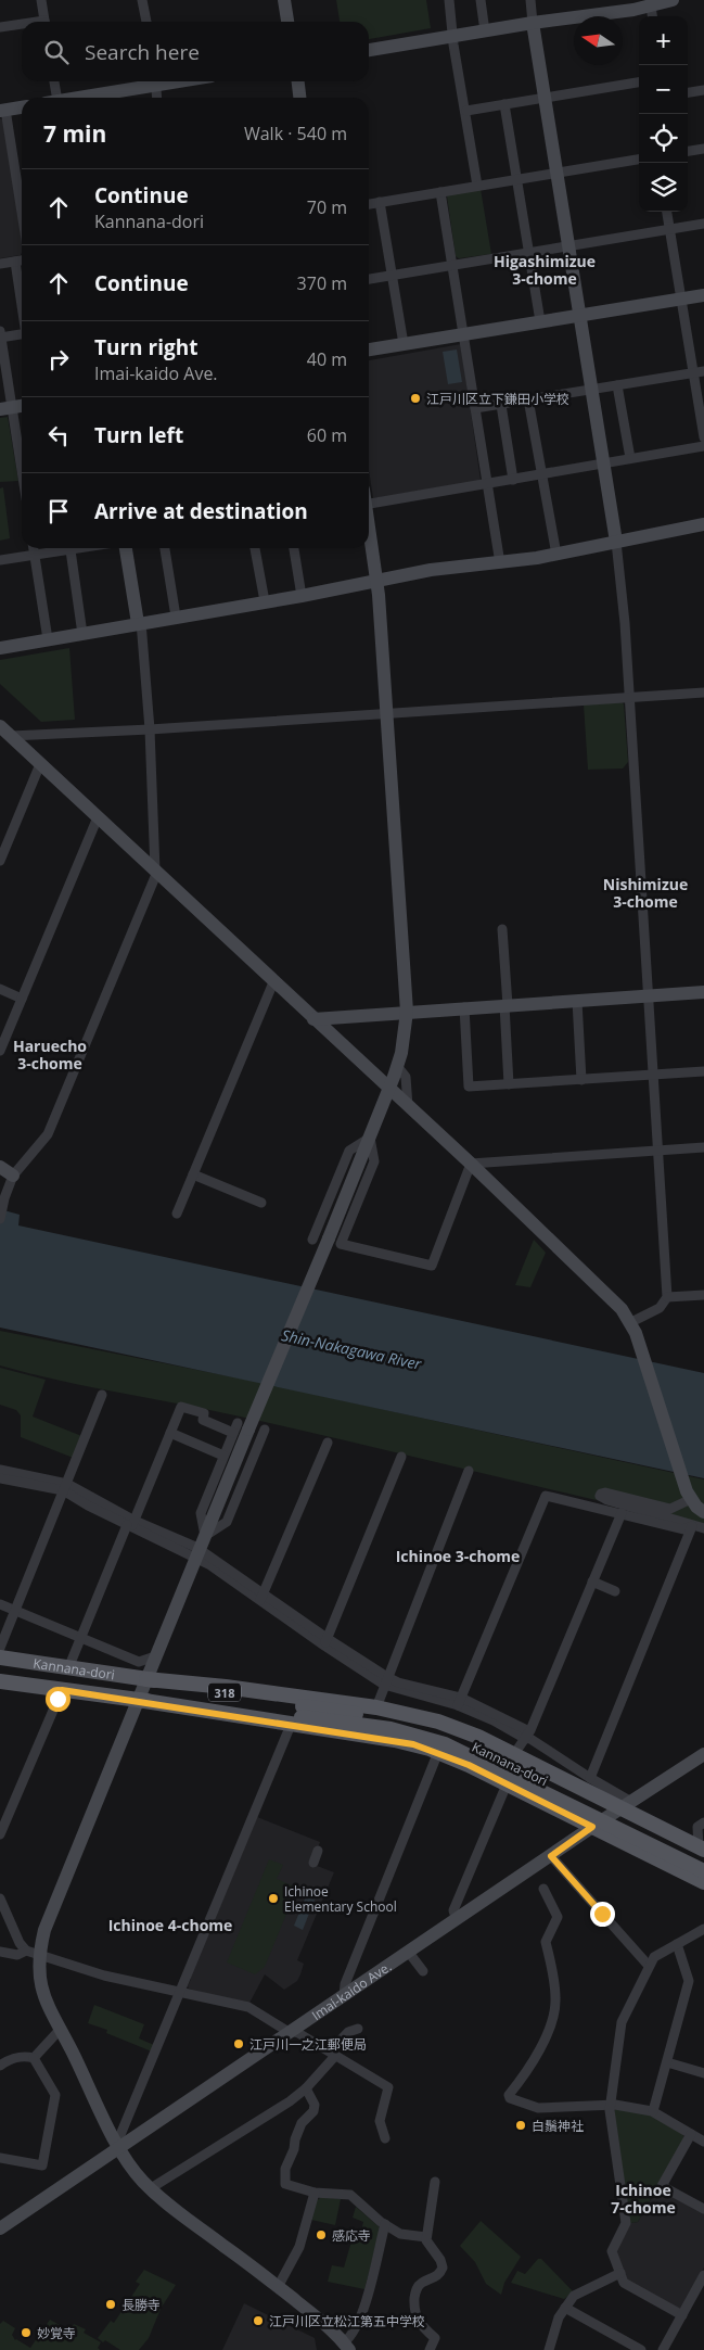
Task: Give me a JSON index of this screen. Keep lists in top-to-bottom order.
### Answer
{
  "streets": {
    "main road": ["Kannana-dori", "318"],
    "street": ["Imai-kaido Ave."]
  },
  "crossings": [
    ["Kannana-dori", "318"]
  ],
  "districts": [
    "Higashimizue 3-chome",
    "Nishimizue 3-chome",
    "Haruecho 3-chome",
    "Ichinoe 3-chome",
    "Ichinoe 4-chome",
    "Ichinoe 7-chome"
  ],
  "water": ["Shin-Nakagawa River"],
  "places": [
    "江戸川区立下鎌田小学校",
    "Ichinoe Elementary School",
    "江戸川一之江郵便局",
    "白鬚神社",
    "感応寺",
    "長勝寺",
    "江戸川区立松江第五中学校",
    "妙覚寺"
  ],
  "north": "left",
  "page": {
    "map_buttons": ["+", "−"],
    "search": "Search here",
    "heading": ["7 min", "Walk · 540 m"],
    "list": [
      ["Continue", "Kannana-dori", "70 m"],
      ["Continue", "370 m"],
      ["Turn right", "Imai-kaido Ave.", "40 m"],
      ["Turn left", "60 m"],
      "Arrive at destination"
    ]
  }
}
